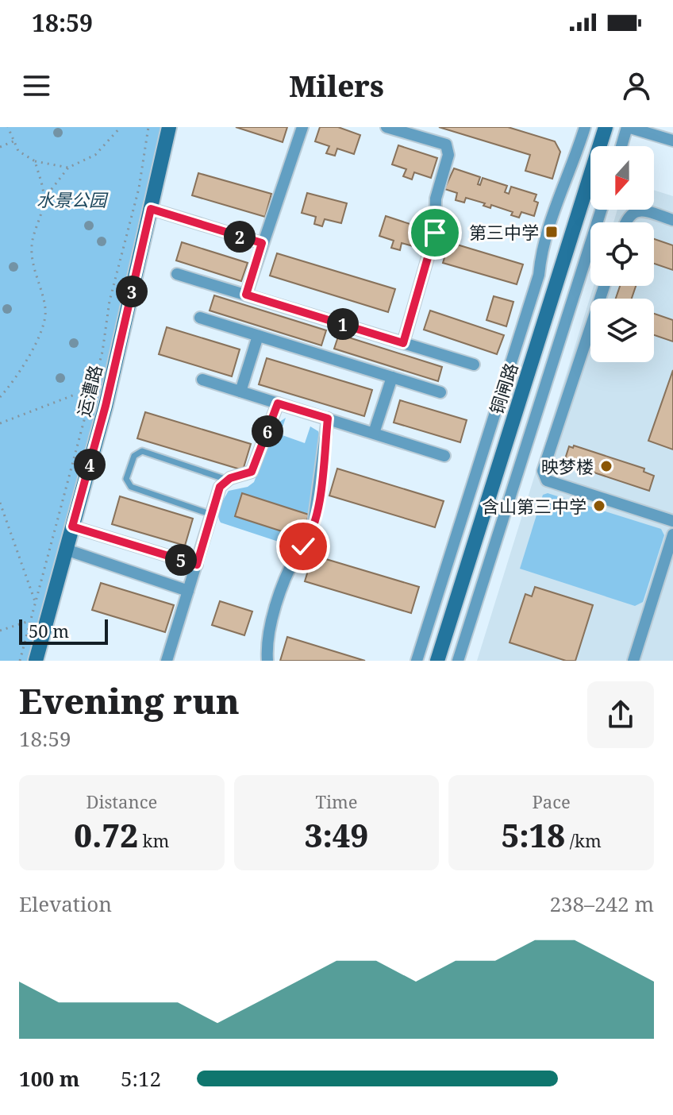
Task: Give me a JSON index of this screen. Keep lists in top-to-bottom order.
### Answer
{
  "streets": {
    "main road": ["铜闸路", "运漕路"]
  },
  "parks": ["水景公园"],
  "places": {
    "transit": ["第三中学"],
    "other": ["映梦楼", "含山第三中学"]
  },
  "scale_bar": "50 m",
  "north": "bottom",
  "page": {
    "status": "18:59",
    "header": "Milers",
    "pins": [
      "2",
      "3",
      "1",
      "6",
      "4",
      "5"
    ],
    "scale": "50 m",
    "heading": ["Evening run", "18:59"],
    "stats": [
      ["Distance", "0.72 km"],
      ["Time", "3:49"],
      ["Pace", "5:18 /km"]
    ],
    "chart": ["Elevation", "238–242 m"],
    "list": [
      {
        "name": "100 m",
        "note": "5:12"
      }
    ]
  }
}
